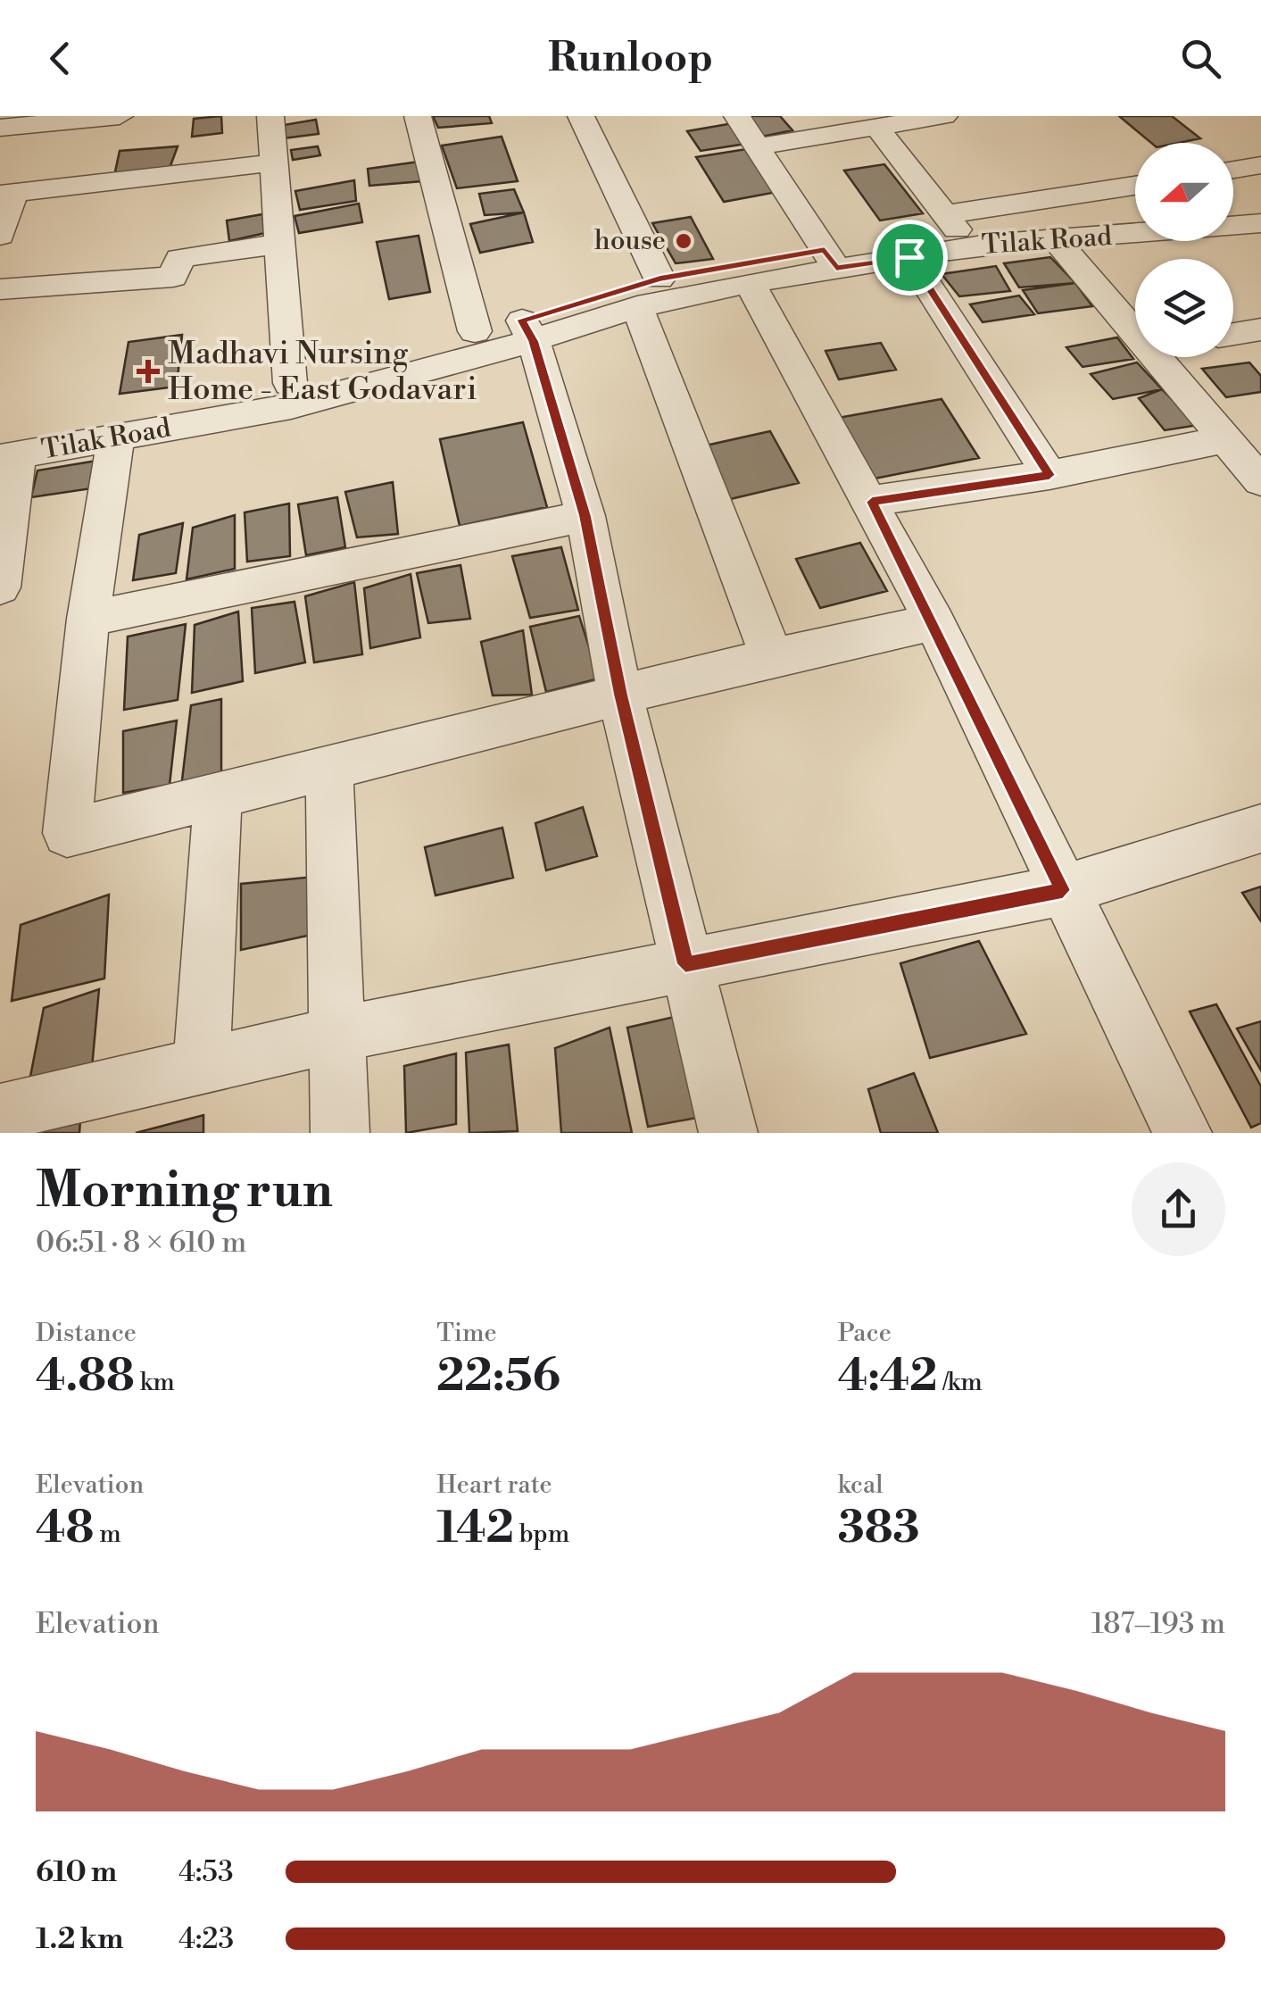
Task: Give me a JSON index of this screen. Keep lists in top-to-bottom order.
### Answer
{
  "streets": {
    "street": ["Tilak Road"]
  },
  "places": {
    "other": ["house"],
    "health": ["Madhavi Nursing Home - East Godavari"]
  },
  "north": "left",
  "page": {
    "header": "Runloop",
    "heading": ["Morning run", "06:51 · 8 × 610 m"],
    "stats": [
      ["Distance", "4.88 km"],
      ["Time", "22:56"],
      ["Pace", "4:42 /km"],
      ["Elevation", "48 m"],
      ["Heart rate", "142 bpm"],
      ["kcal", "383"]
    ],
    "chart": ["Elevation", "187–193 m"],
    "list": [
      {
        "name": "610 m",
        "note": "4:53"
      },
      {
        "name": "1.2 km",
        "note": "4:23"
      }
    ]
  }
}
